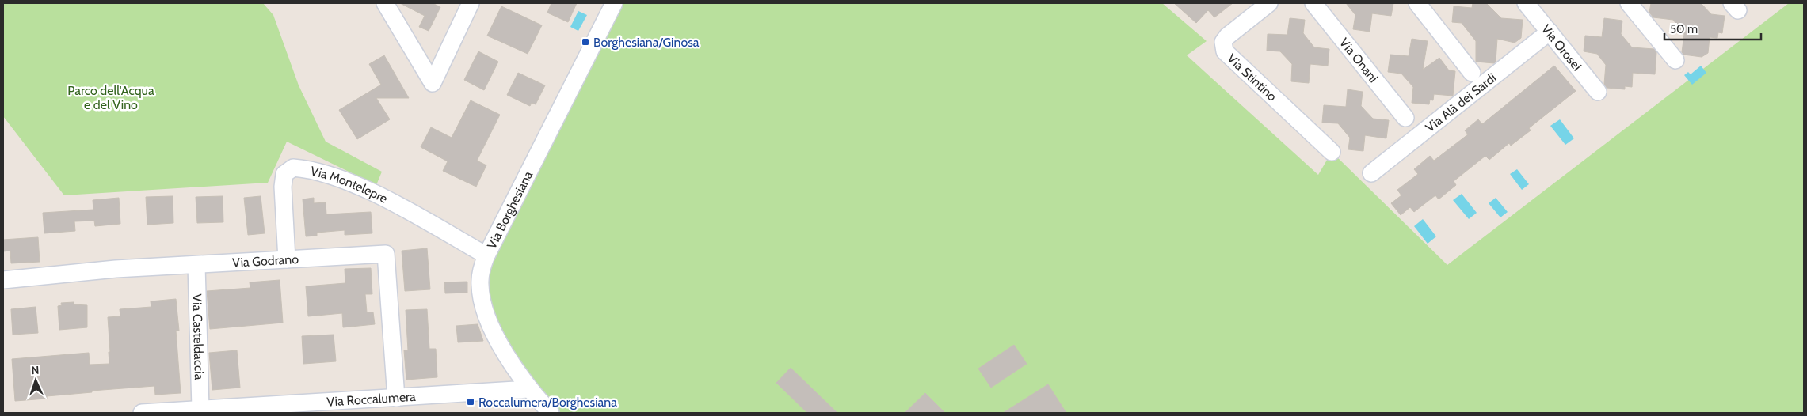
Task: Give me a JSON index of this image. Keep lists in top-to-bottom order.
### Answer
{
  "streets": {
    "street": [
      "Via Orosei",
      "Via Onani",
      "Via Stintino",
      "Via Alà dei Sardi",
      "Via Montelepre",
      "Via Borghesiana",
      "Via Godrano",
      "Via Casteldaccia",
      "Via Roccalumera"
    ]
  },
  "crossings": [
    ["Via Orosei", "Via Alà dei Sardi"],
    ["Via Montelepre", "Via Borghesiana"],
    ["Via Montelepre", "Via Godrano"],
    ["Via Borghesiana", "Via Roccalumera"],
    ["Via Godrano", "Via Casteldaccia"],
    ["Via Godrano", "Via Roccalumera"],
    ["Via Casteldaccia", "Via Roccalumera"]
  ],
  "parks": ["Parco dell'Acqua e del Vino"],
  "places": {
    "transit": ["Borghesiana/Ginosa", "Roccalumera/Borghesiana"]
  },
  "scale_bar": "50 m",
  "north": "top"
}
